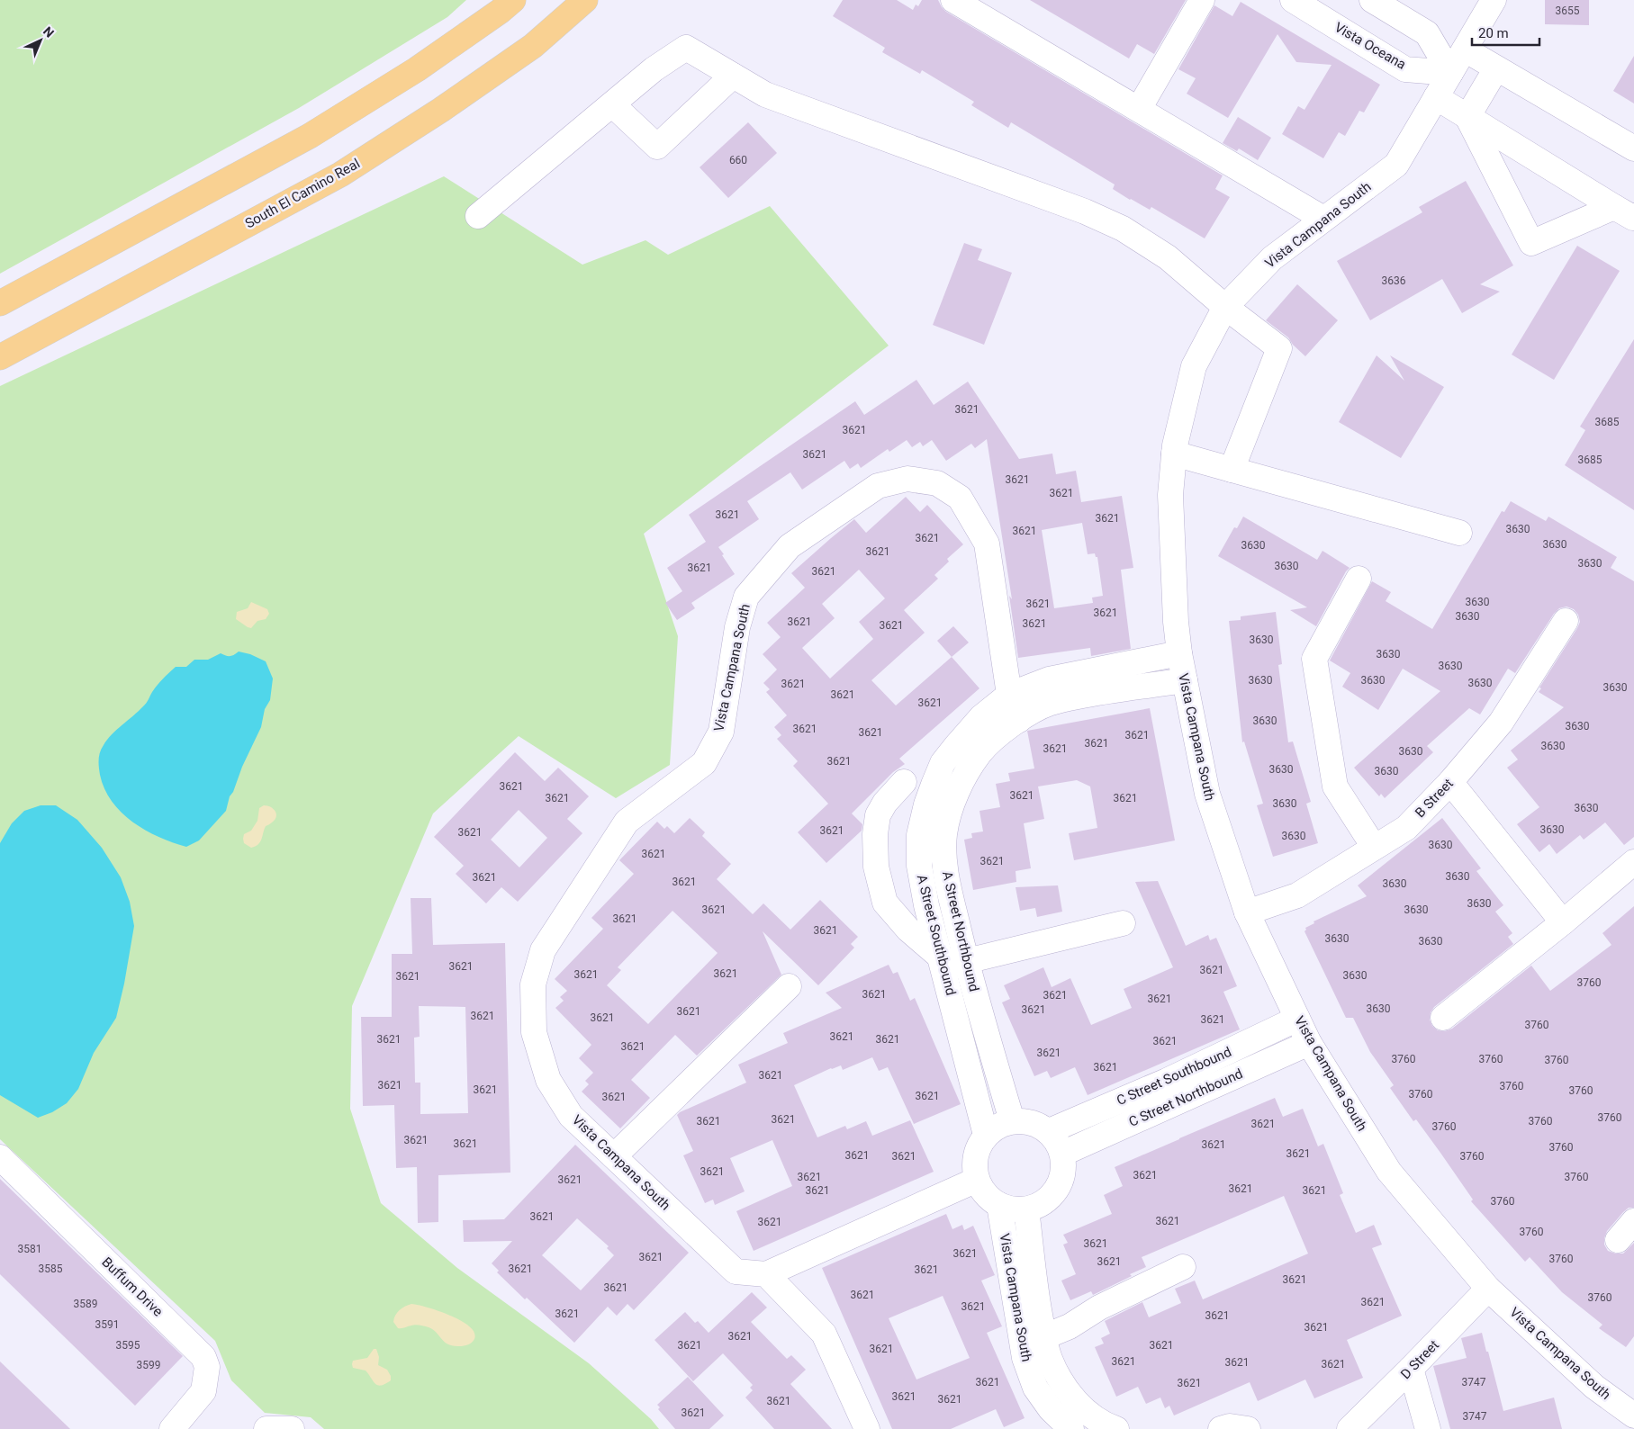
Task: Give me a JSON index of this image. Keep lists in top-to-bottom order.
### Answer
{
  "streets": {
    "main road": ["South El Camino Real"],
    "street": [
      "Vista Oceana",
      "Vista Campana South",
      "B Street",
      "A Street Northbound",
      "A Street Southbound",
      "C Street Southbound",
      "C Street Northbound",
      "Buffum Drive",
      "D Street"
    ]
  },
  "crossings": [
    ["Vista Oceana", "Vista Campana South"],
    ["Vista Campana South", "B Street"],
    ["Vista Campana South", "A Street Northbound"],
    ["Vista Campana South", "A Street Southbound"],
    ["Vista Campana South", "C Street Southbound"],
    ["Vista Campana South", "C Street Northbound"],
    ["Vista Campana South", "D Street"],
    ["A Street Northbound", "A Street Southbound"],
    ["A Street Northbound", "C Street Southbound"],
    ["A Street Northbound", "C Street Northbound"],
    ["A Street Southbound", "C Street Southbound"],
    ["A Street Southbound", "C Street Northbound"],
    ["C Street Southbound", "C Street Northbound"]
  ],
  "house_numbers": [
    "3655",
    "660",
    "3636",
    "3621",
    "3685",
    "3621",
    "3621",
    "3685",
    "3621",
    "3621",
    "3621",
    "3621",
    "3630",
    "3621",
    "3621",
    "3630",
    "3630",
    "3621",
    "3630",
    "3630",
    "3621",
    "3621",
    "3630",
    "3621",
    "3621",
    "3630",
    "3621",
    "3621",
    "3621",
    "3630",
    "3630",
    "3630",
    "3630",
    "3630",
    "3630",
    "3621",
    "3630",
    "3621",
    "3621",
    "3630",
    "3630",
    "3621",
    "3621",
    "3621",
    "3621",
    "3630",
    "3621",
    "3630",
    "3621",
    "3630",
    "3630",
    "3621",
    "3621",
    "3621",
    "3621",
    "3630",
    "3630",
    "3630",
    "3621",
    "3621",
    "3630",
    "3630",
    "3621",
    "3621",
    "3630",
    "3621",
    "3621",
    "3630",
    "3630",
    "3621",
    "3630",
    "3621",
    "3621",
    "3630",
    "3630",
    "3621",
    "3621",
    "3621",
    "3621",
    "3630",
    "3621",
    "3760",
    "3621",
    "3621",
    "3621",
    "3630",
    "3621",
    "3621",
    "3621",
    "3621",
    "3621",
    "3760",
    "3621",
    "3621",
    "3621",
    "3621",
    "3621",
    "3621",
    "3760",
    "3760",
    "3760",
    "3621",
    "3621",
    "3621",
    "3760",
    "3621",
    "3760",
    "3760",
    "3621",
    "3621",
    "3760",
    "3621",
    "3621",
    "3760",
    "3621",
    "3760",
    "3621",
    "3621",
    "3621",
    "3760",
    "3621",
    "3621",
    "3621",
    "3760",
    "3621",
    "3621",
    "3621",
    "3760",
    "3621",
    "3621",
    "3621",
    "3621",
    "3760",
    "3621",
    "3621",
    "3621",
    "3760",
    "3621",
    "3581",
    "3621",
    "3621",
    "3760",
    "3621",
    "3585",
    "3621",
    "3621",
    "3621",
    "3621",
    "3621",
    "3760",
    "3621",
    "3589",
    "3621",
    "3621",
    "3621",
    "3591",
    "3621",
    "3621",
    "3595",
    "3621",
    "3621",
    "3621",
    "3621",
    "3621",
    "3621",
    "3599",
    "3621",
    "3747",
    "3621",
    "3621",
    "3621",
    "3621",
    "3621",
    "3747"
  ],
  "scale_bar": "20 m",
  "north": "top right"
}
